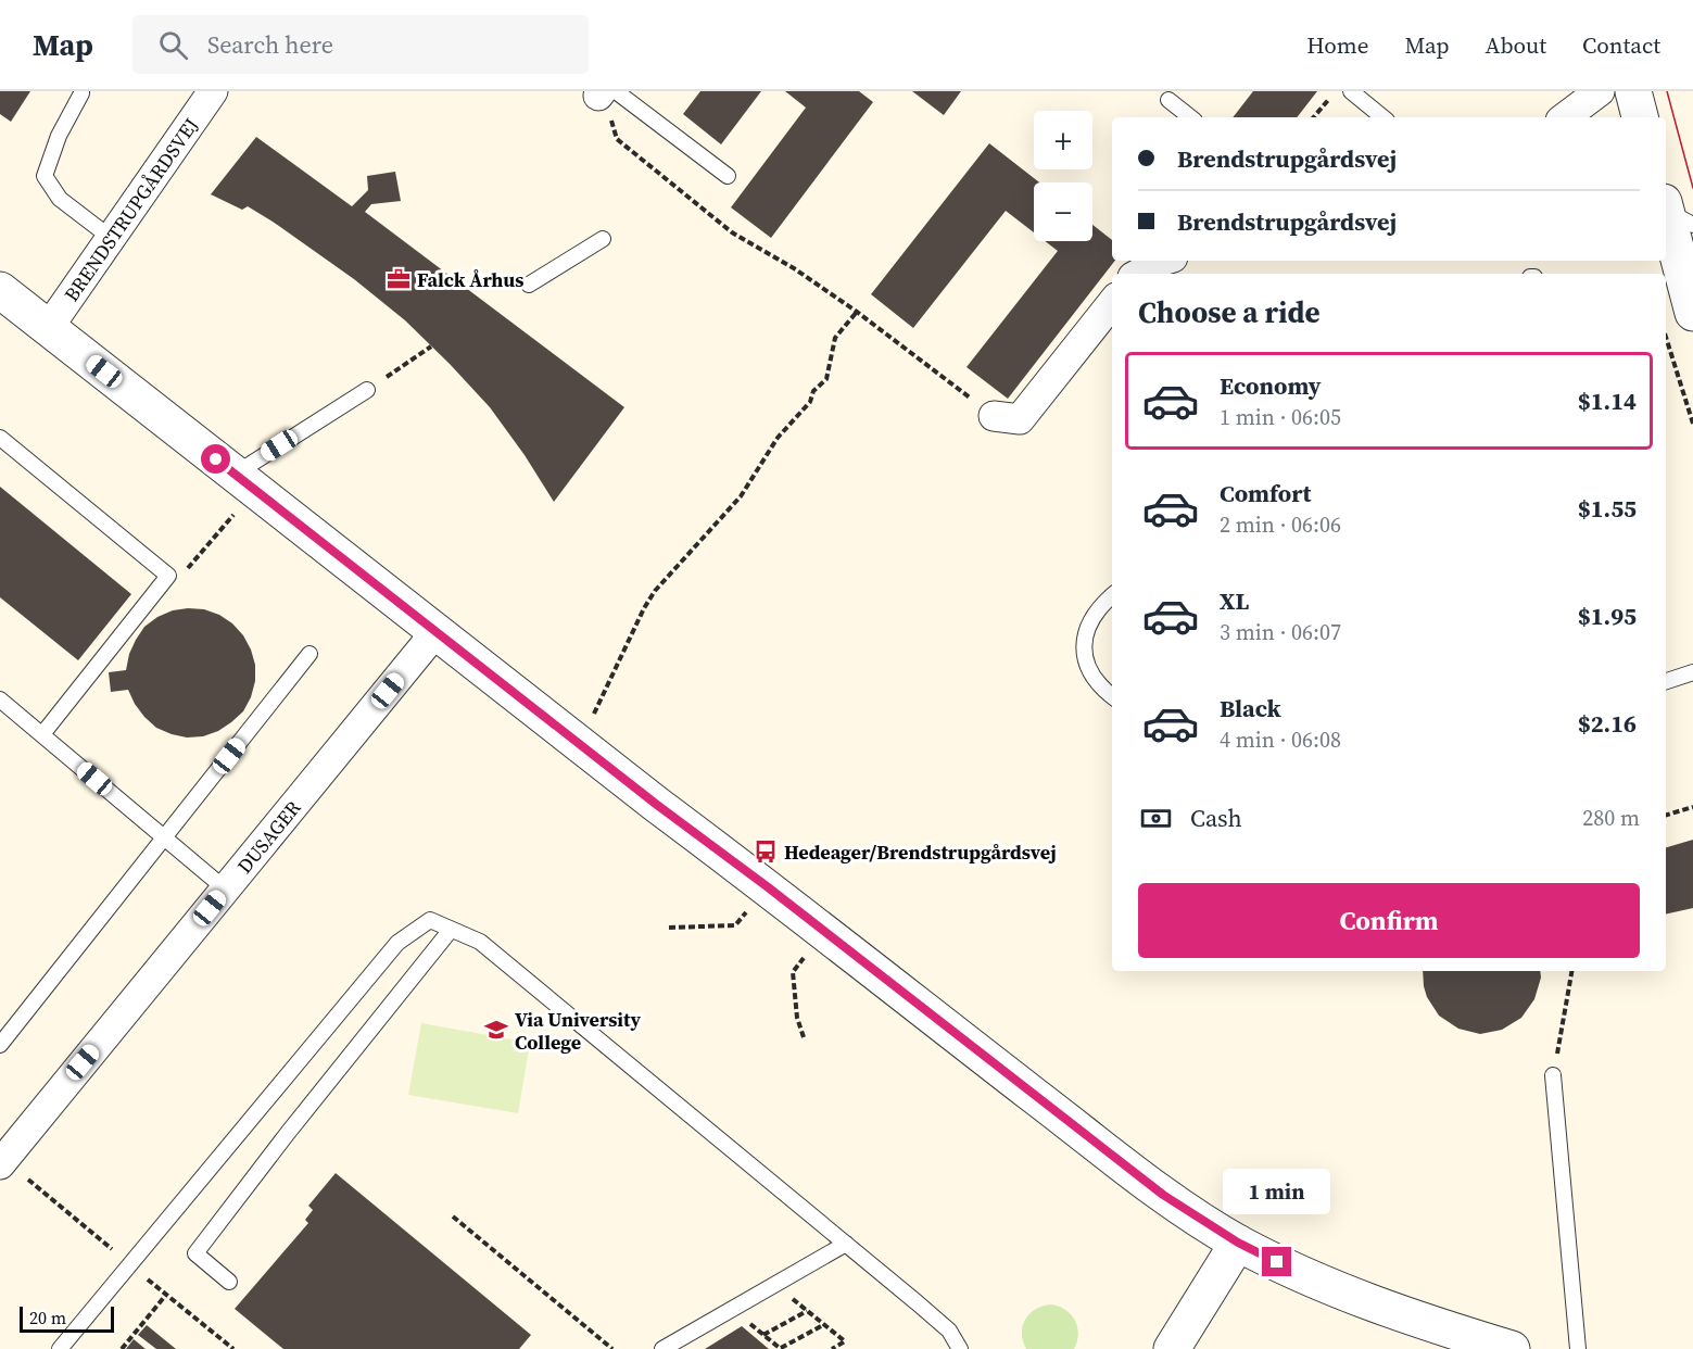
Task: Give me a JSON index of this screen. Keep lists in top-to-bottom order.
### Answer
{
  "streets": {
    "street": ["BRENDSTRUPGÅRDSVEJ", "DUSAGER"]
  },
  "places": {
    "office": ["Falck Århus"],
    "bus stop": ["Hedeager/Brendstrupgårdsvej"],
    "school or university": ["Via University College"]
  },
  "scale_bar": "20 m",
  "page": {
    "header": "Map",
    "search": "Search here",
    "nav": [
      "Home",
      "Map",
      "About",
      "Contact"
    ],
    "map_buttons": ["+", "−"],
    "banner": ["Brendstrupgårdsvej", "Brendstrupgårdsvej"],
    "heading": "Choose a ride",
    "list": [
      {
        "name": "Economy",
        "note": "1 min · 06:05",
        "value": "$1.14"
      },
      {
        "name": "Comfort",
        "note": "2 min · 06:06",
        "value": "$1.55"
      },
      {
        "name": "XL",
        "note": "3 min · 06:07",
        "value": "$1.95"
      },
      {
        "name": "Black",
        "note": "4 min · 06:08",
        "value": "$2.16"
      }
    ],
    "pay": ["Cash", "280 m"],
    "buttons": "Confirm",
    "bubble": "1 min",
    "scale": "20 m"
  }
}
